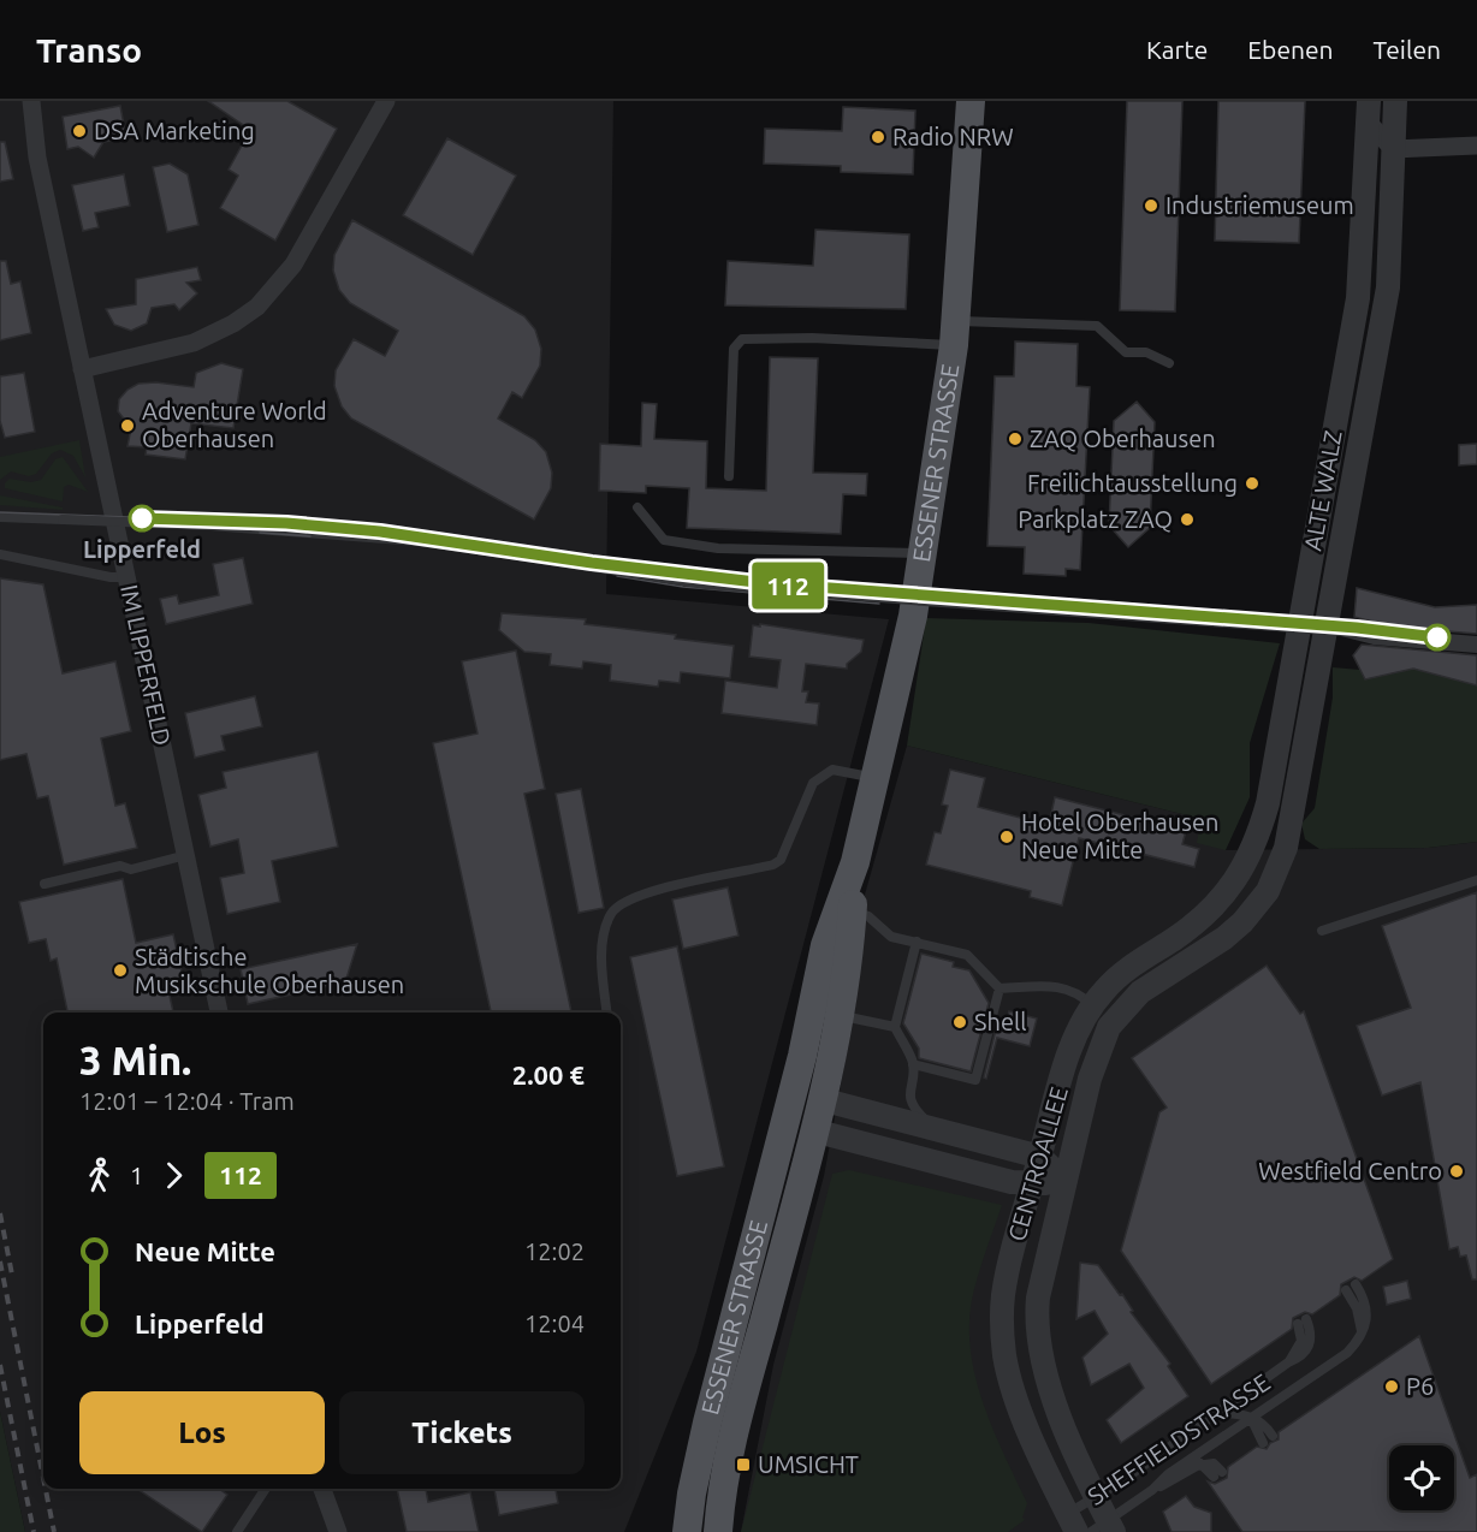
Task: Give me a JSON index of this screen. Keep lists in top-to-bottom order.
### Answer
{
  "streets": {
    "main road": ["ESSENER STRASSE"],
    "street": ["ALTE WALZ", "IM LIPPERFELD", "CENTROALLEE"],
    "lane": ["SHEFFIELDSTRASSE"]
  },
  "crossings": [
    ["ALTE WALZ", "CENTROALLEE"],
    ["CENTROALLEE", "SHEFFIELDSTRASSE"]
  ],
  "places": {
    "other": [
      "DSA Marketing",
      "Radio NRW",
      "Industriemuseum",
      "Adventure World Oberhausen",
      "ZAQ Oberhausen",
      "Freilichtausstellung",
      "Lipperfeld",
      "Parkplatz ZAQ",
      "Hotel Oberhausen Neue Mitte",
      "Städtische Musikschule Oberhausen",
      "Shell",
      "Westfield Centro",
      "P6"
    ],
    "transit": ["UMSICHT"]
  },
  "lines": ["tram line 112"],
  "page": {
    "header": "Transo",
    "nav": ["Karte", "Ebenen", "Teilen"],
    "on_map": "112",
    "heading": ["3 Min.", "12:01 – 12:04 · Tram", "2.00 €"],
    "legs": ["1", "112"],
    "list": [
      {
        "name": "Neue Mitte",
        "value": "12:02"
      },
      {
        "name": "Lipperfeld",
        "value": "12:04"
      }
    ],
    "buttons": ["Los", "Tickets"]
  }
}
